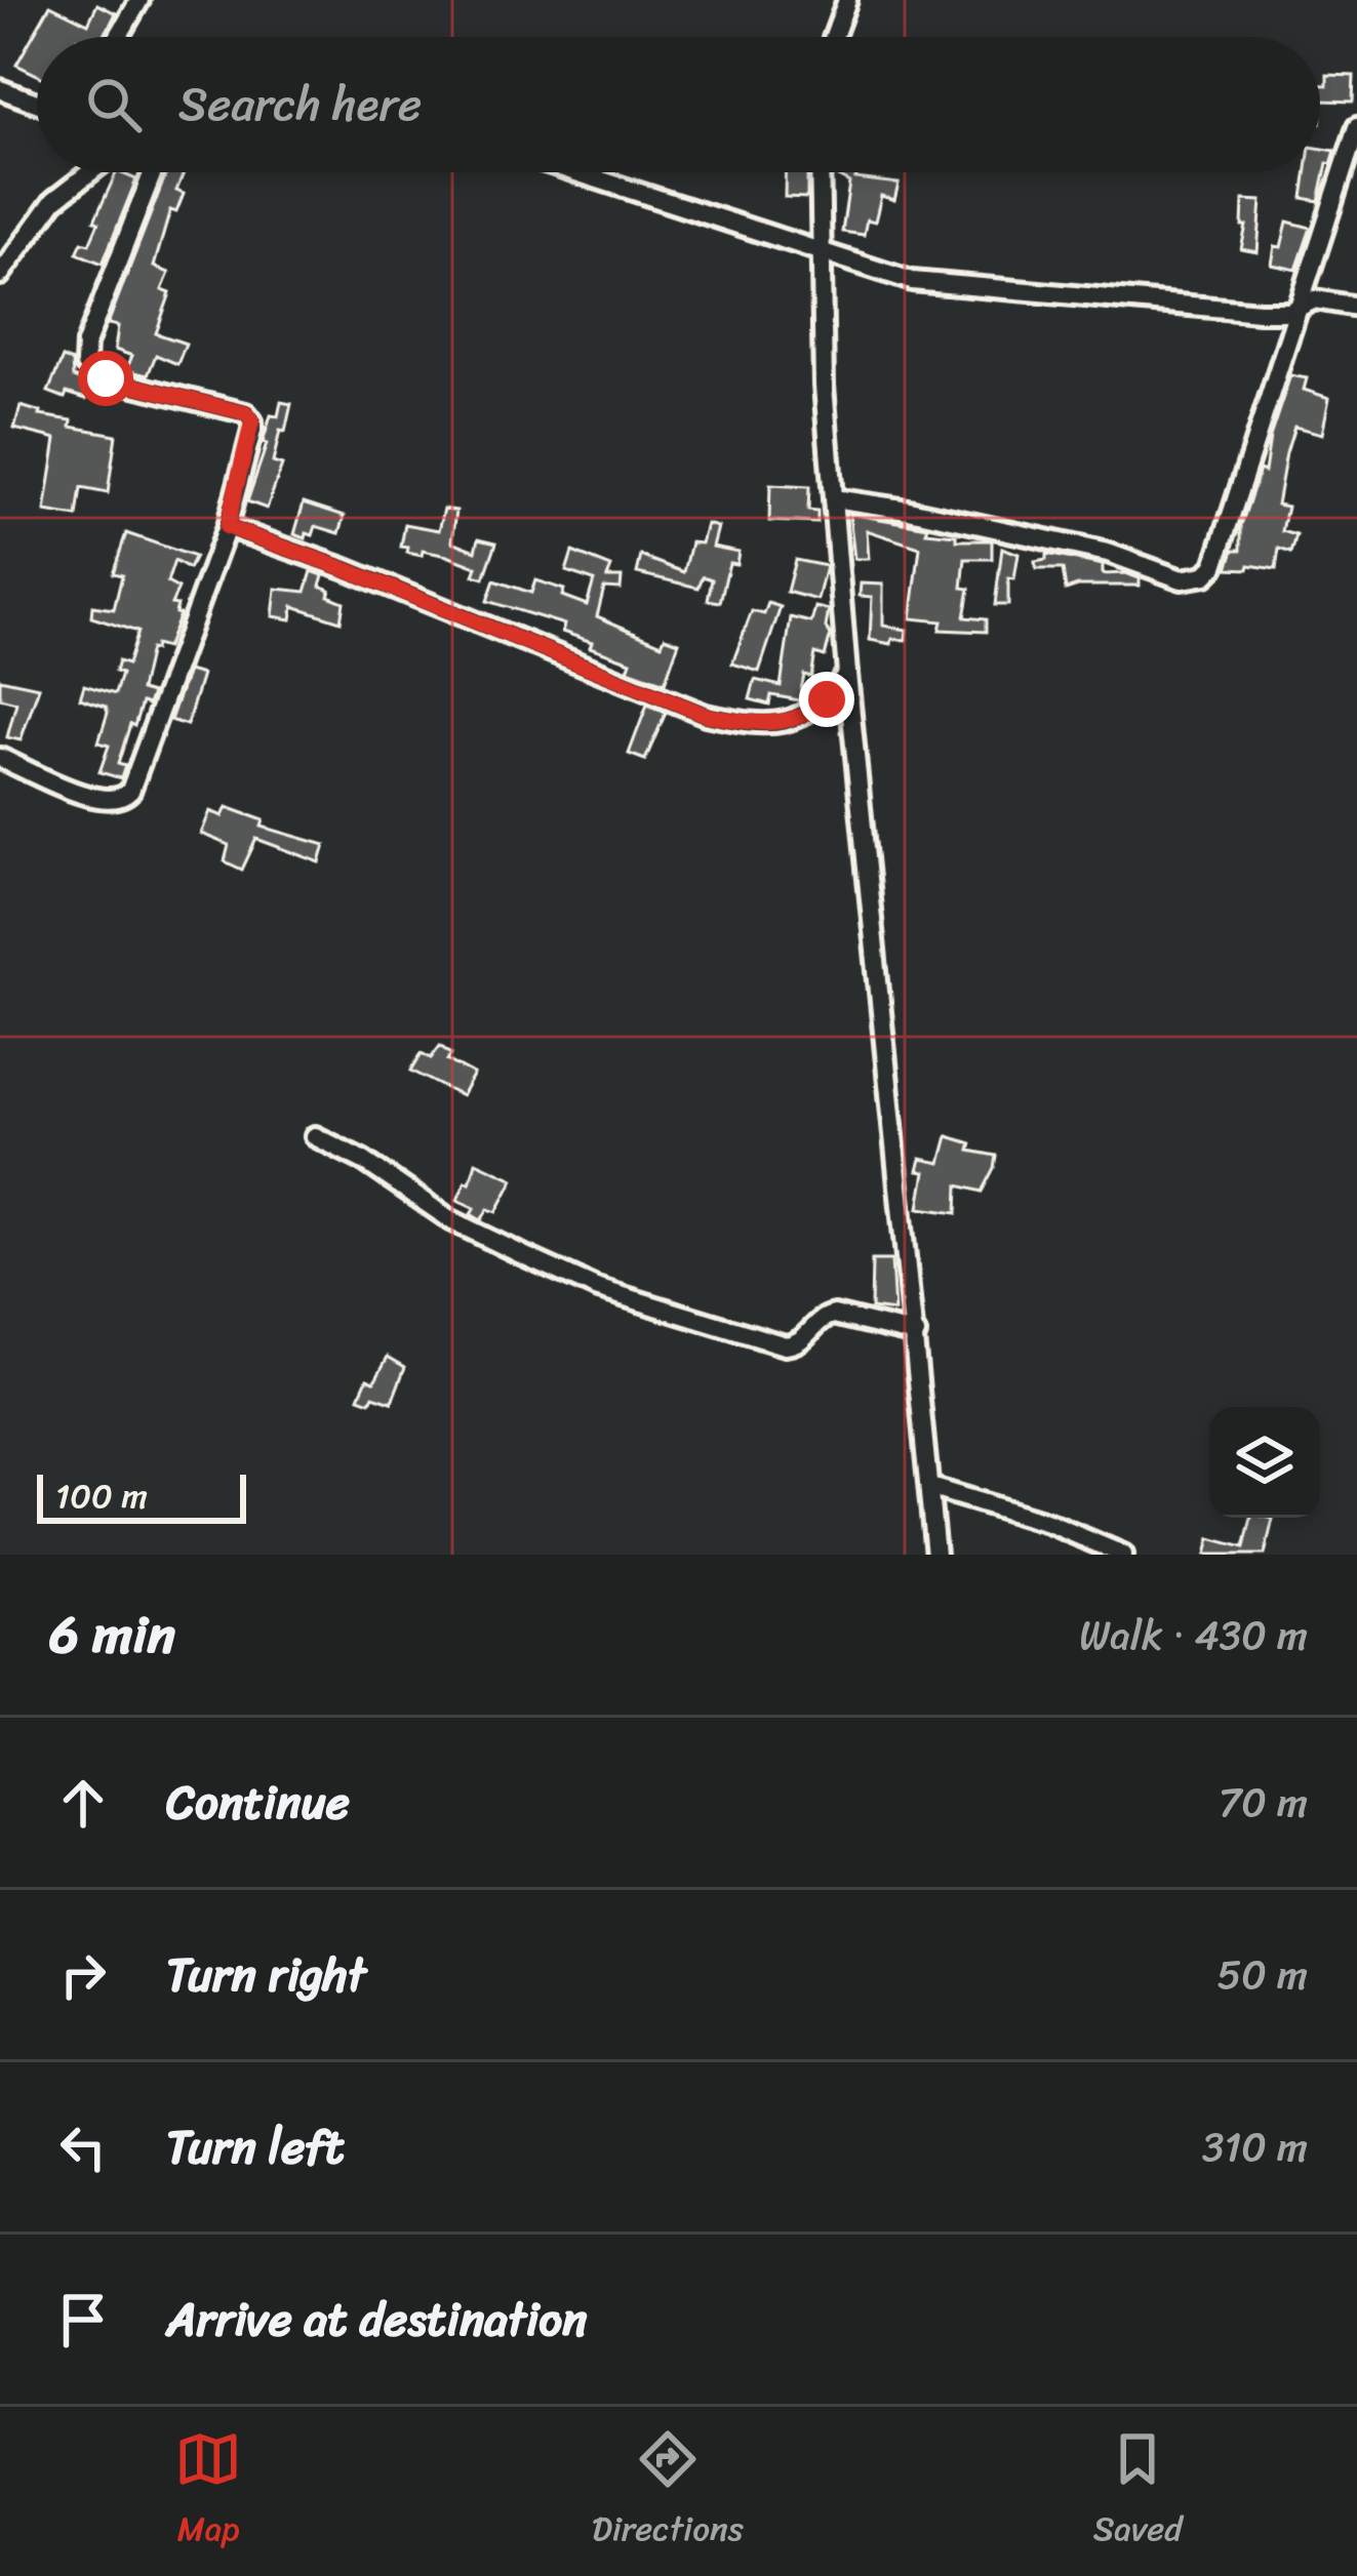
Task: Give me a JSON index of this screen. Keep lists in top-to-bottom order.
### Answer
{
  "scale_bar": "100 m",
  "page": {
    "search": "Search here",
    "scale": "100 m",
    "heading": ["6 min", "Walk · 430 m"],
    "list": [
      ["Continue", "70 m"],
      ["Turn right", "50 m"],
      ["Turn left", "310 m"],
      "Arrive at destination"
    ],
    "nav": ["Map", "Directions", "Saved"]
  }
}
